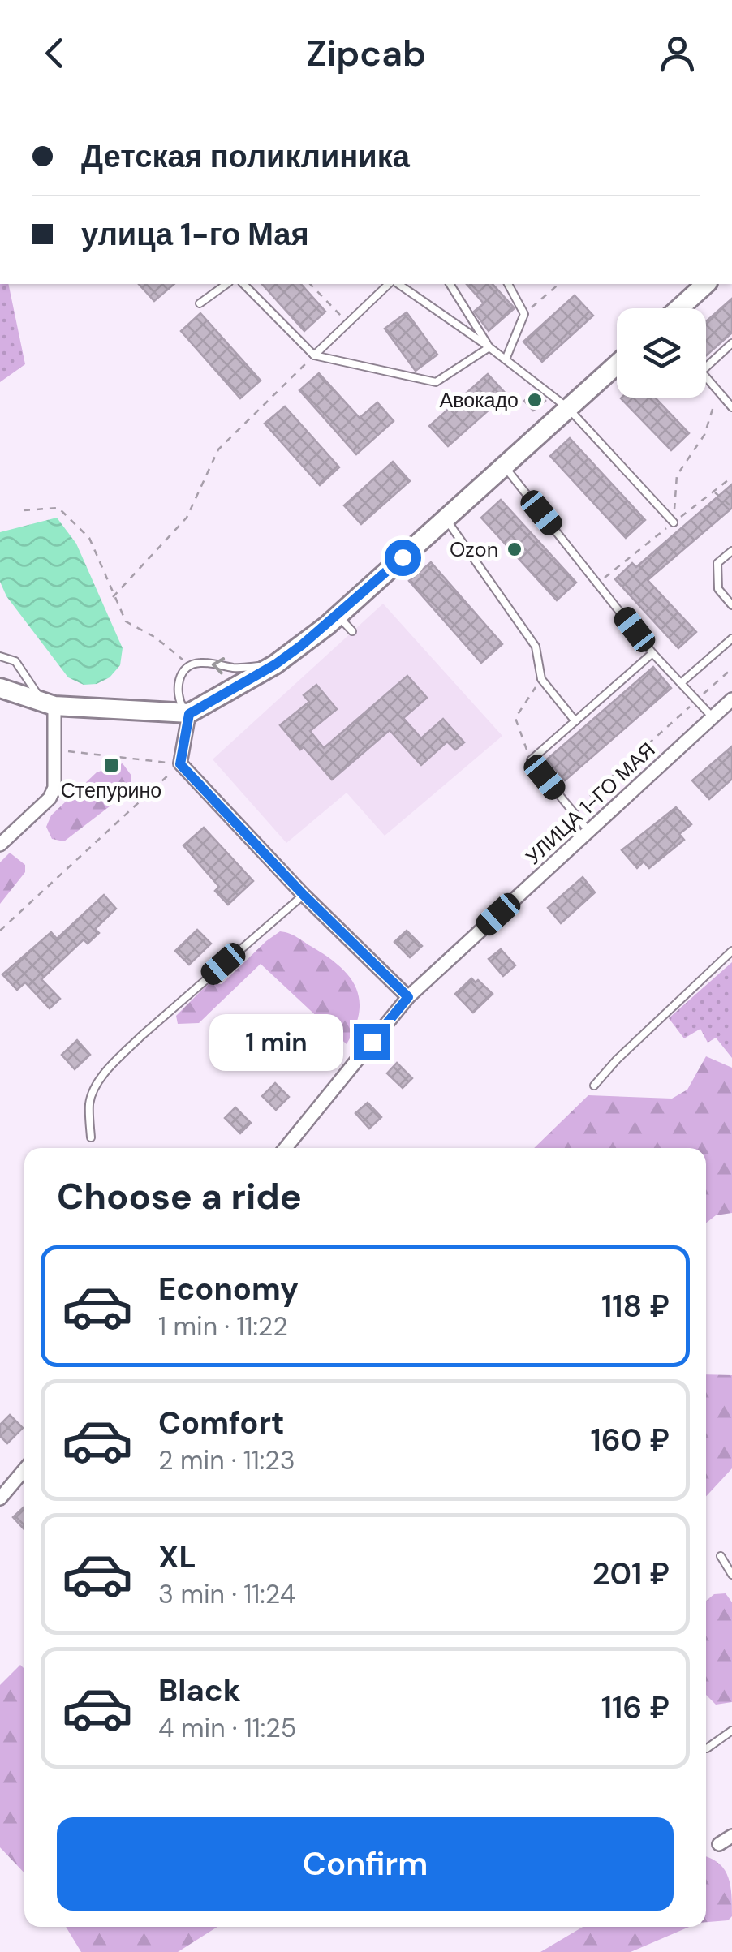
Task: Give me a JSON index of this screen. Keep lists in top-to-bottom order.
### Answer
{
  "streets": {
    "street": ["УЛИЦА 1-ГО МАЯ"]
  },
  "places": {
    "other": ["Авокадо", "Ozon"],
    "transit": ["Степурино"]
  },
  "page": {
    "header": "Zipcab",
    "banner": ["Детская поликлиника", "улица 1-го Мая"],
    "bubble": "1 min",
    "heading": "Choose a ride",
    "list": [
      {
        "name": "Economy",
        "note": "1 min · 11:22",
        "value": "118 ₽"
      },
      {
        "name": "Comfort",
        "note": "2 min · 11:23",
        "value": "160 ₽"
      },
      {
        "name": "XL",
        "note": "3 min · 11:24",
        "value": "201 ₽"
      },
      {
        "name": "Black",
        "note": "4 min · 11:25",
        "value": "116 ₽"
      }
    ],
    "buttons": "Confirm"
  }
}
